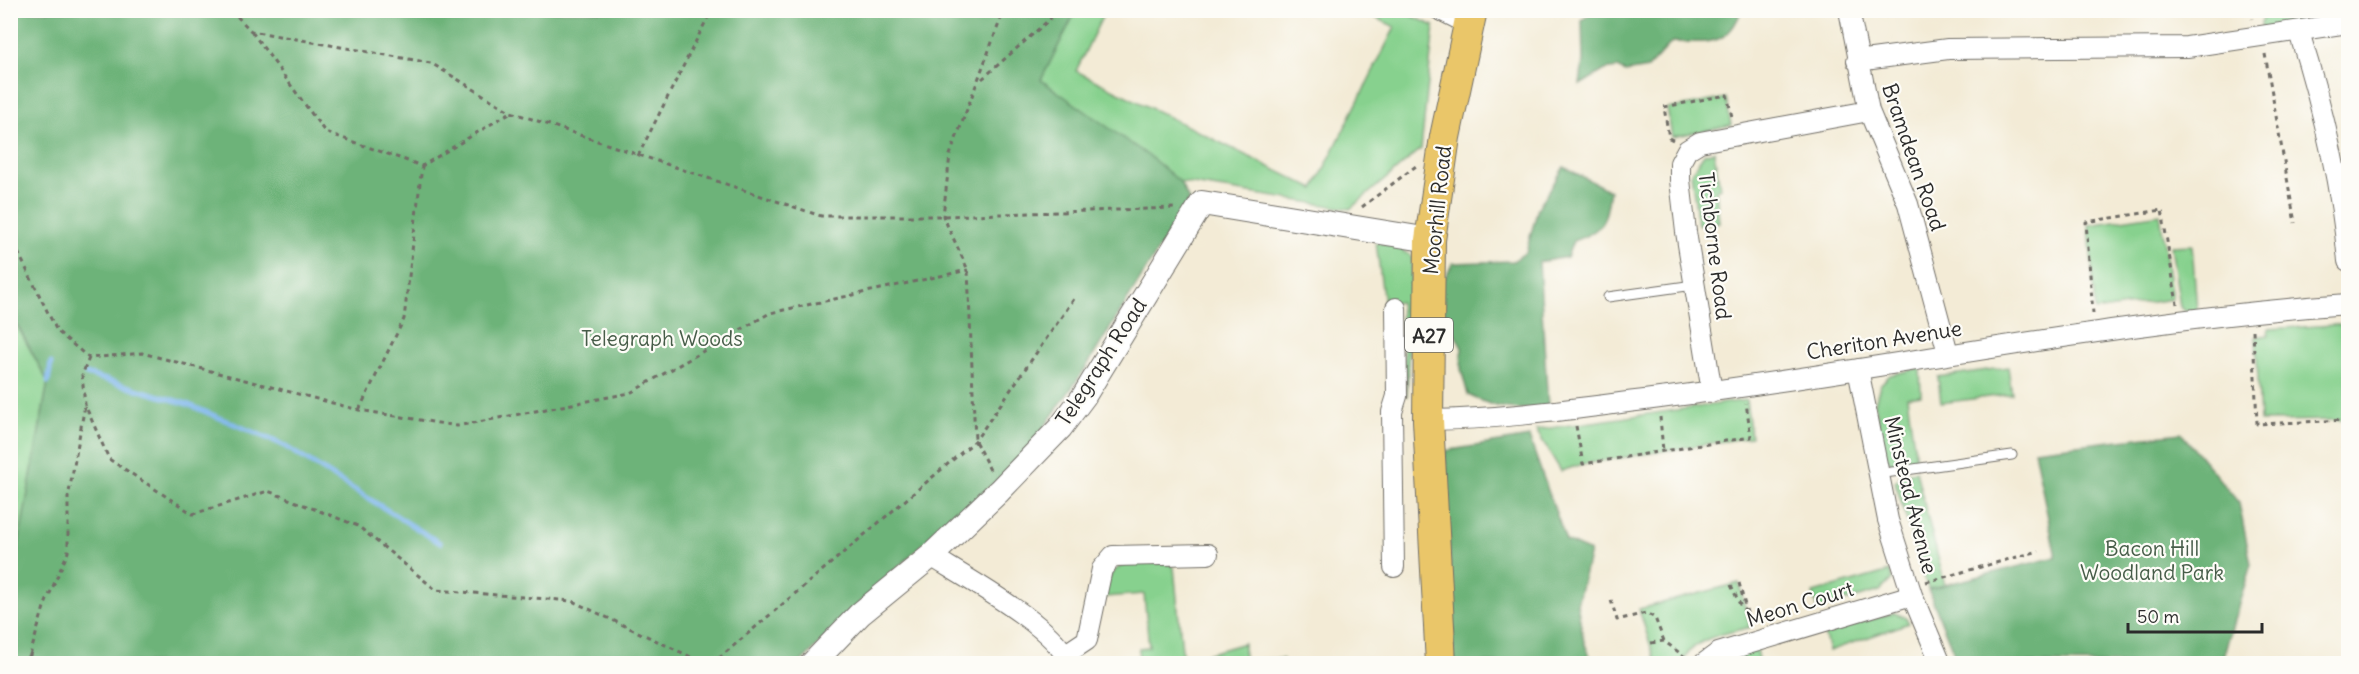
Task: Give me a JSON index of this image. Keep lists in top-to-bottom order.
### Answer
{
  "streets": {
    "main road": ["Moorhill Road", "A27"],
    "street": [
      "Bramdean Road",
      "Tichborne Road",
      "Cheriton Avenue",
      "Telegraph Road",
      "Minstead Avenue",
      "Meon Court"
    ]
  },
  "crossings": [
    ["Bramdean Road", "Tichborne Road"],
    ["Bramdean Road", "Cheriton Avenue"],
    ["Moorhill Road", "Cheriton Avenue"],
    ["Tichborne Road", "Cheriton Avenue"],
    ["Cheriton Avenue", "Minstead Avenue"],
    ["Minstead Avenue", "Meon Court"]
  ],
  "parks": ["Telegraph Woods", "Bacon Hill Woodland Park"],
  "scale_bar": "50 m"
}
